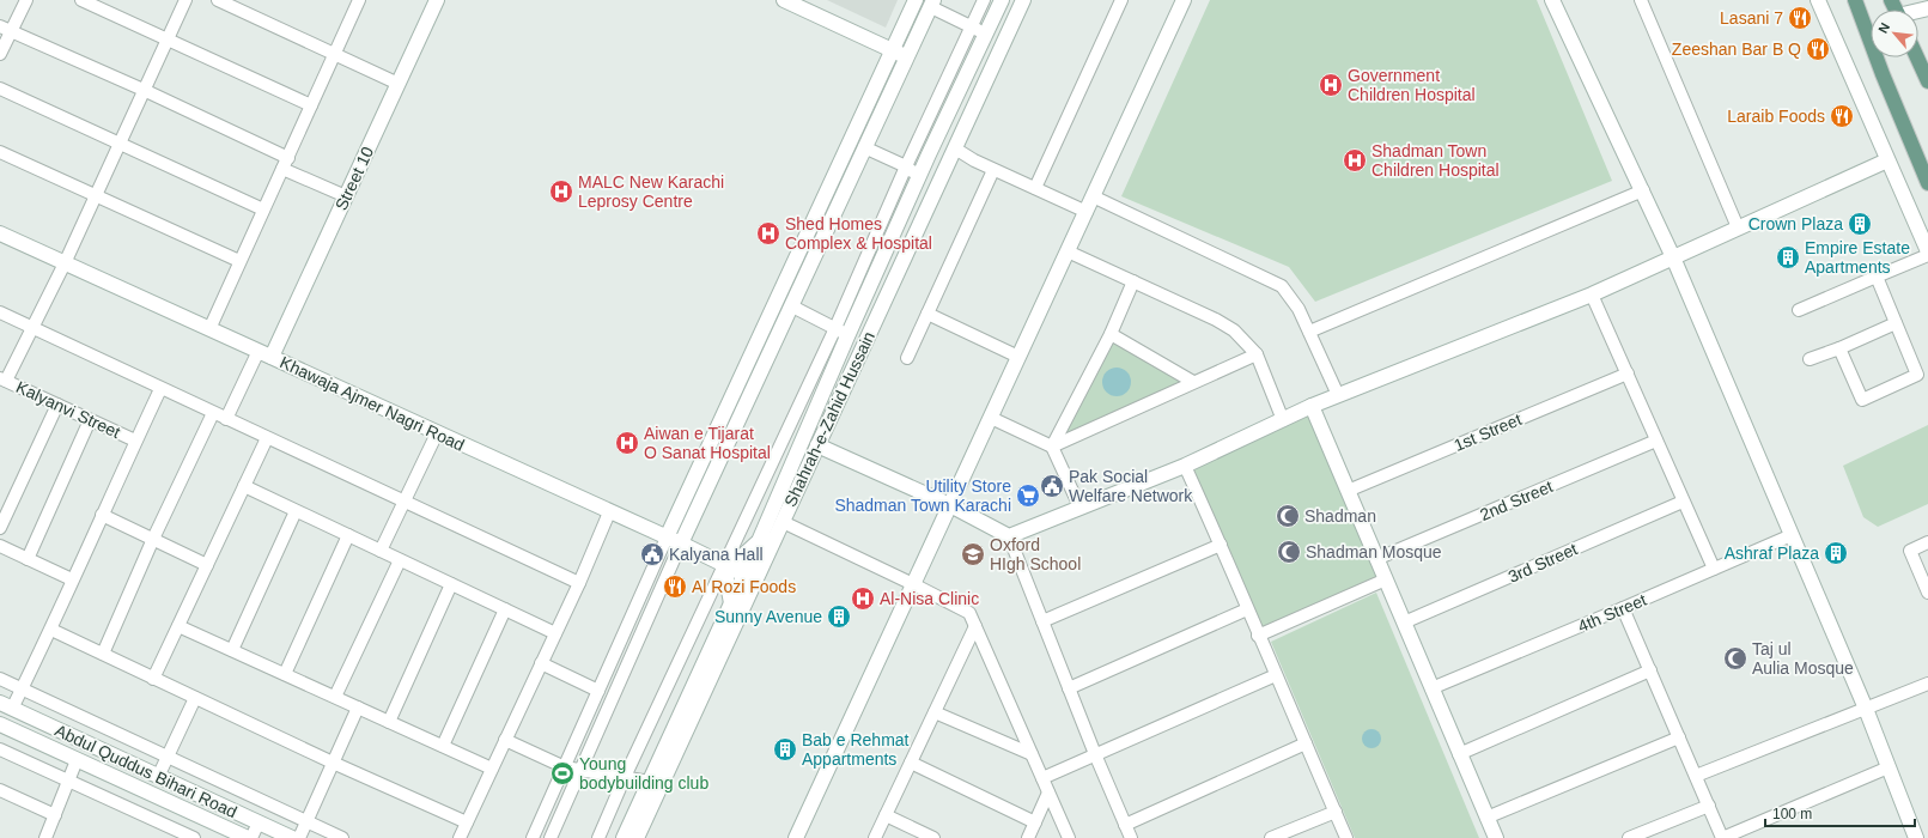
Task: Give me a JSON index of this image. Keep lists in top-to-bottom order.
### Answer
{
  "streets": {
    "street": [
      "Street 10",
      "Khawaja Ajmer Nagri Road",
      "Kalyanvi Street",
      "Shahrah-e-Zahid Hussain",
      "1st Street",
      "2nd Street",
      "3rd Street",
      "4th Street",
      "Abdul Quddus Bihari Road"
    ]
  },
  "crossings": [
    ["Street 10", "Khawaja Ajmer Nagri Road"],
    ["Khawaja Ajmer Nagri Road", "Shahrah-e-Zahid Hussain"]
  ],
  "places": {
    "restaurant": [
      "Lasani 7",
      "Zeeshan Bar B Q",
      "Laraib Foods",
      "Al Rozi Foods"
    ],
    "hospital": [
      "Government Children Hospital",
      "Shadman Town Children Hospital",
      "MALC New Karachi Leprosy Centre",
      "Shed Homes Complex & Hospital",
      "Aiwan e Tijarat O Sanat Hospital",
      "Al-Nisa Clinic"
    ],
    "building": [
      "Crown Plaza",
      "Empire Estate Apartments",
      "Ashraf Plaza",
      "Sunny Avenue",
      "Bab e Rehmat Appartments"
    ],
    "public building": ["Pak Social Welfare Network", "Kalyana Hall"],
    "supermarket": ["Utility Store Shadman Town Karachi"],
    "mosque": ["Shadman", "Shadman Mosque", "Taj ul Aulia Mosque"],
    "school or university": ["Oxford HIgh School"],
    "sports": ["Young bodybuilding club"]
  },
  "scale_bar": "100 m",
  "north": "top left"
}
